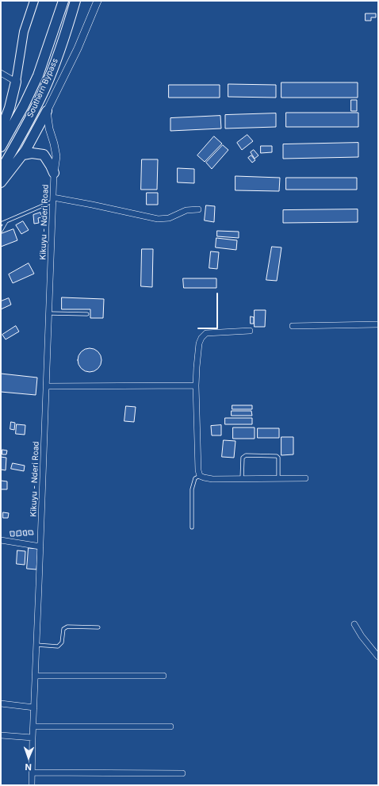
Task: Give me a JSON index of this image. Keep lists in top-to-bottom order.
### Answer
{
  "streets": {
    "highway": ["Southern Bypass"],
    "street": ["Kikuyu - Nderi Road"]
  },
  "north": "bottom"
}
